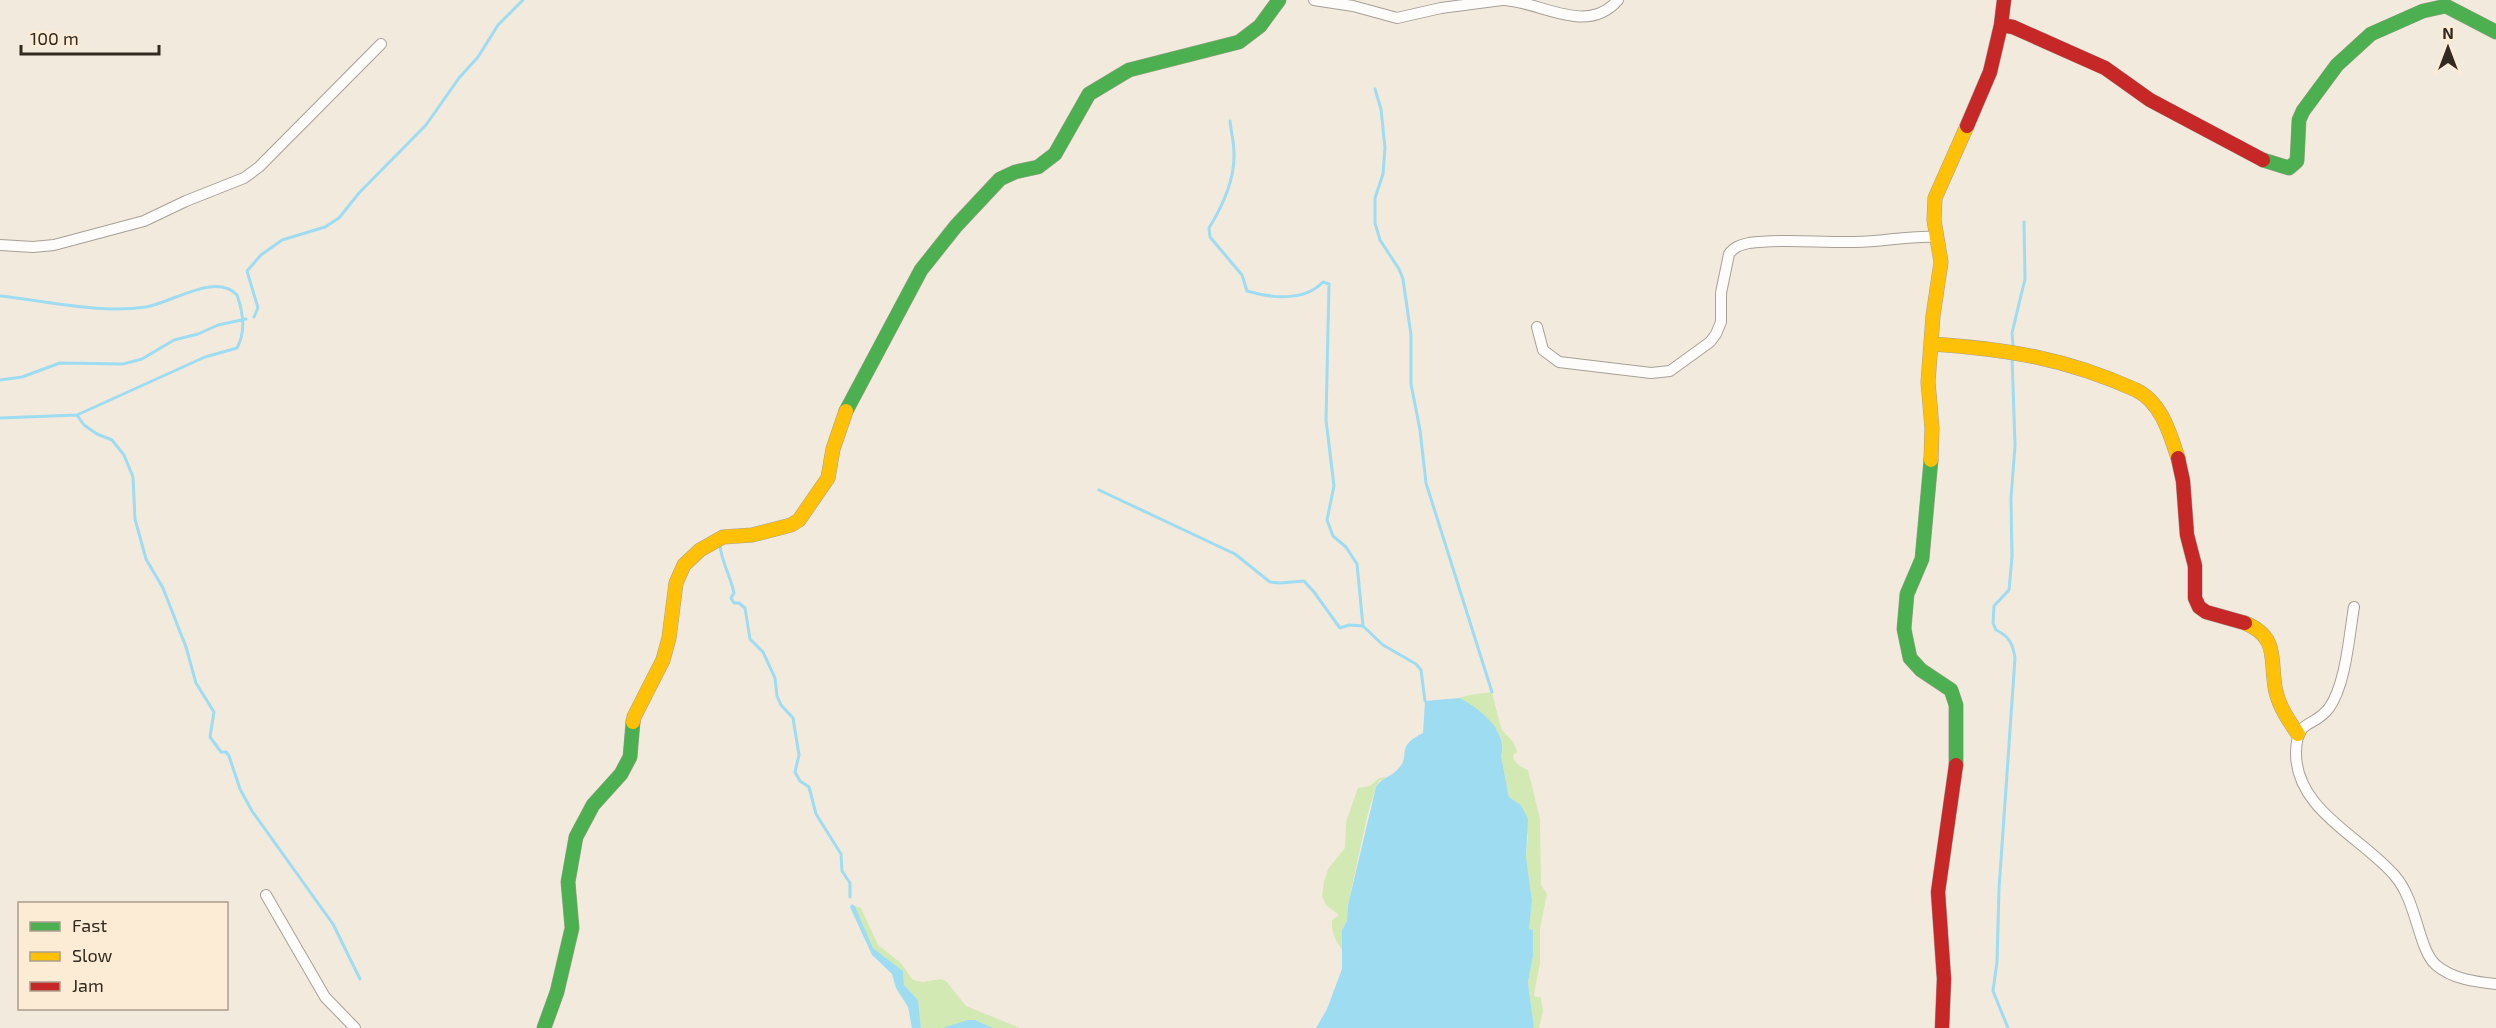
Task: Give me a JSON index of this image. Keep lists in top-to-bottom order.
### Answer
{
  "legend": ["Fast", "Slow", "Jam"],
  "scale_bar": "100 m",
  "north": "top"
}
